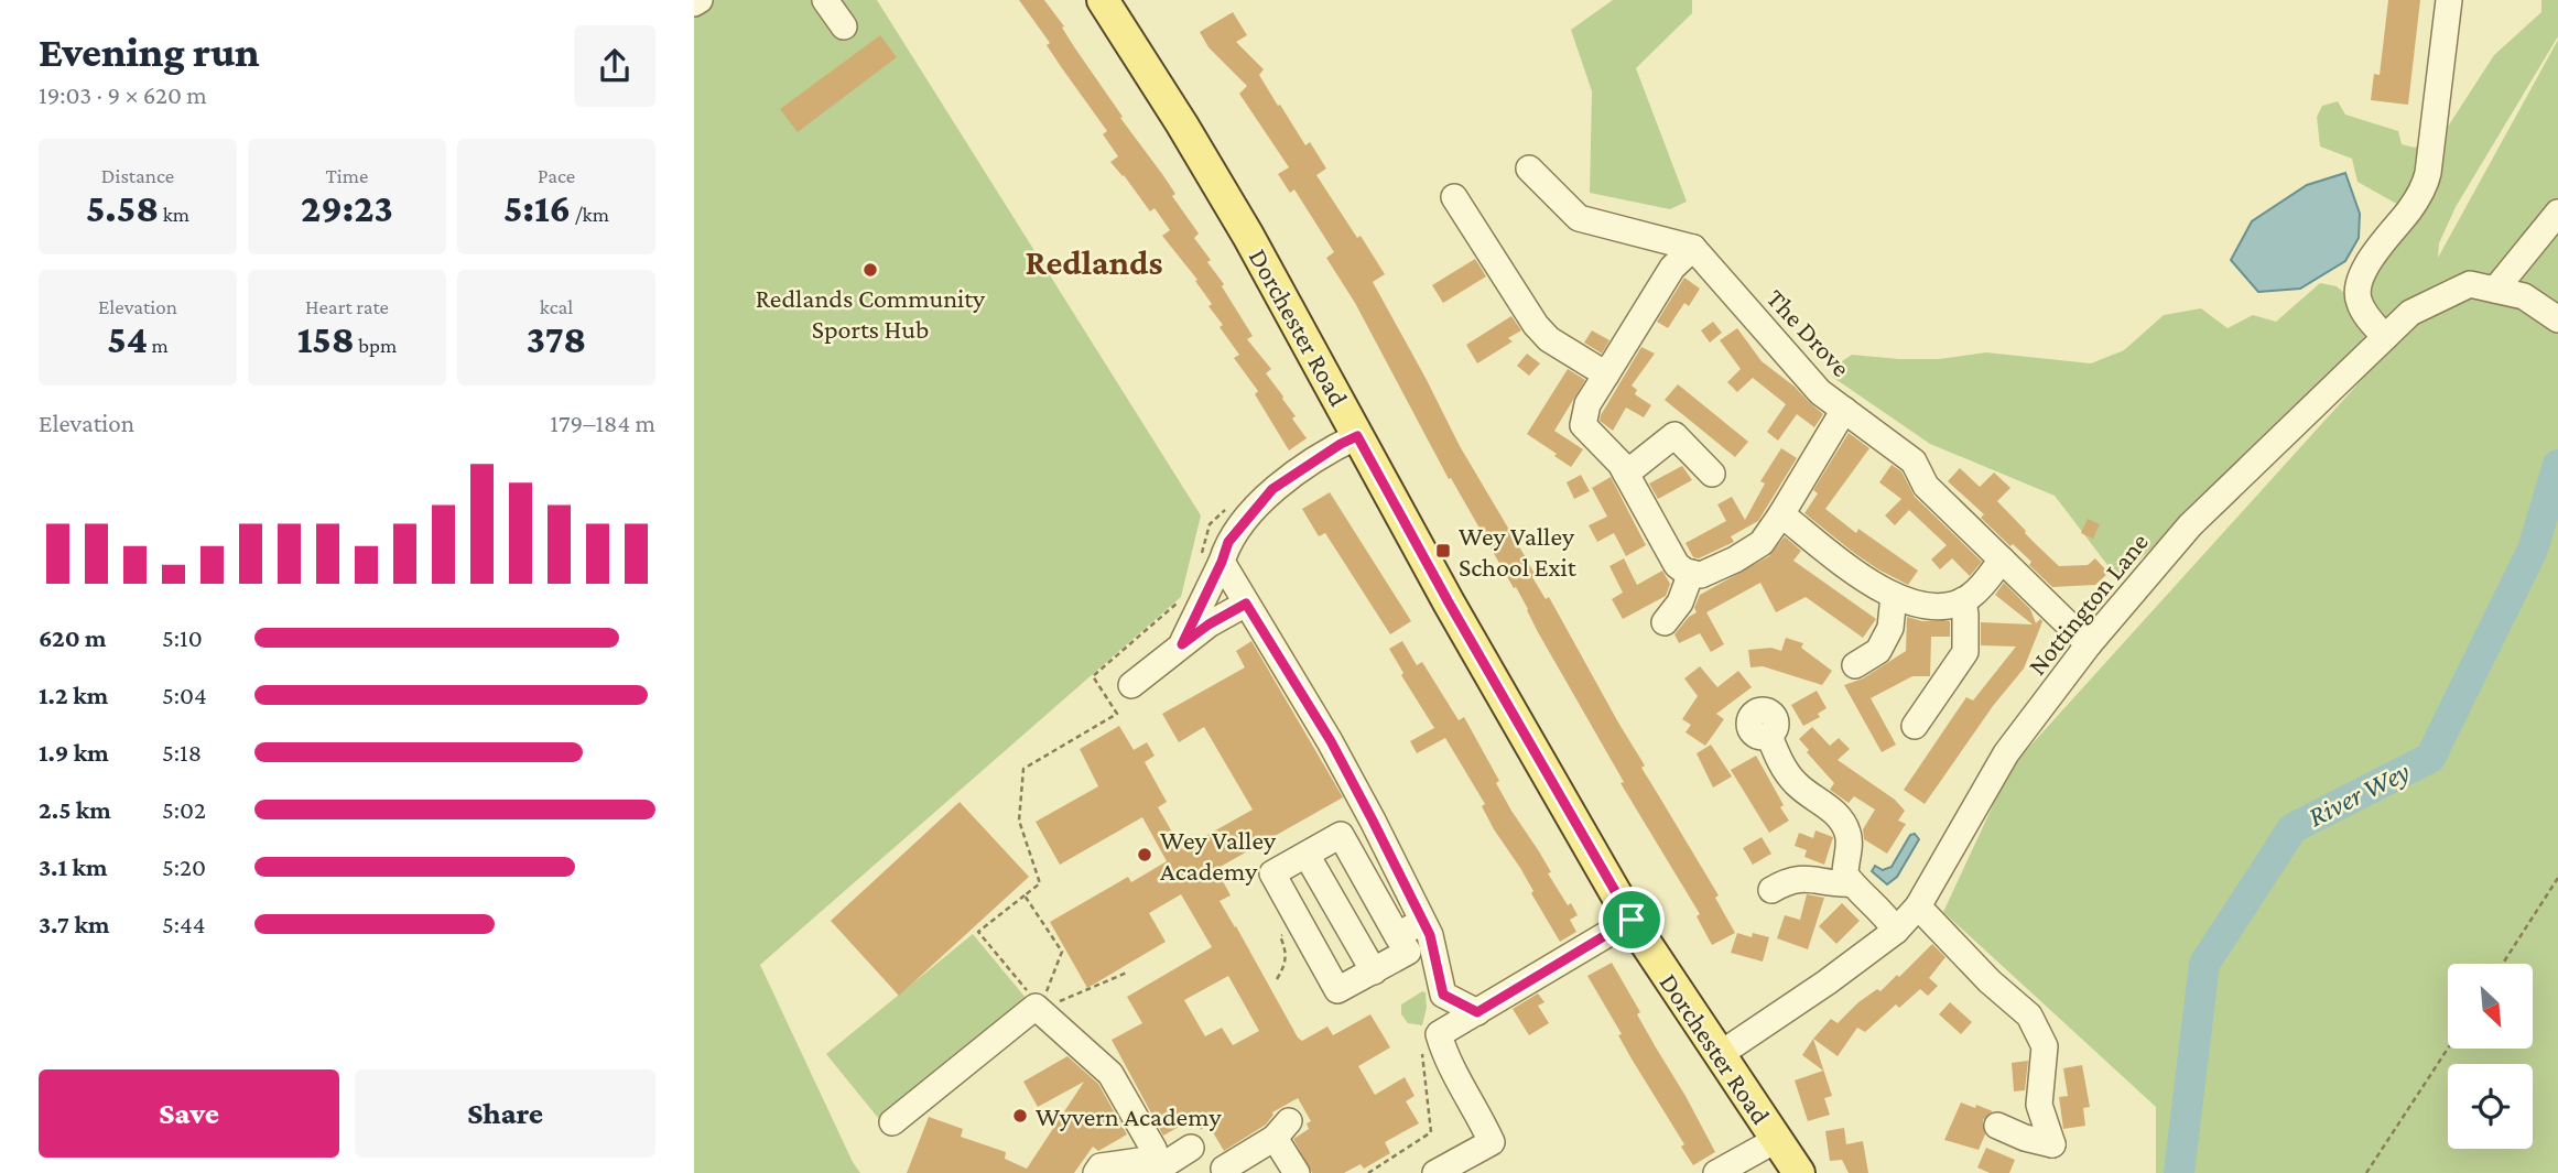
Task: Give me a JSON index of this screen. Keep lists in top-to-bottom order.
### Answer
{
  "streets": {
    "main road": ["Dorchester Road"],
    "street": ["The Drove", "Nottington Lane"]
  },
  "crossings": [
    ["Dorchester Road", "Nottington Lane"],
    ["The Drove", "Nottington Lane"]
  ],
  "districts": ["Redlands"],
  "water": ["River Wey"],
  "places": {
    "other": ["Redlands Community Sports Hub", "Wey Valley Academy", "Wyvern Academy"],
    "transit": ["Wey Valley School Exit"]
  },
  "north": "bottom right",
  "page": {
    "heading": ["Evening run", "19:03 · 9 × 620 m"],
    "stats": [
      ["Distance", "5.58 km"],
      ["Time", "29:23"],
      ["Pace", "5:16 /km"],
      ["Elevation", "54 m"],
      ["Heart rate", "158 bpm"],
      ["kcal", "378"]
    ],
    "chart": ["Elevation", "179–184 m"],
    "list": [
      {
        "name": "620 m",
        "note": "5:10"
      },
      {
        "name": "1.2 km",
        "note": "5:04"
      },
      {
        "name": "1.9 km",
        "note": "5:18"
      },
      {
        "name": "2.5 km",
        "note": "5:02"
      },
      {
        "name": "3.1 km",
        "note": "5:20"
      },
      {
        "name": "3.7 km",
        "note": "5:44"
      }
    ],
    "buttons": ["Save", "Share"]
  }
}
